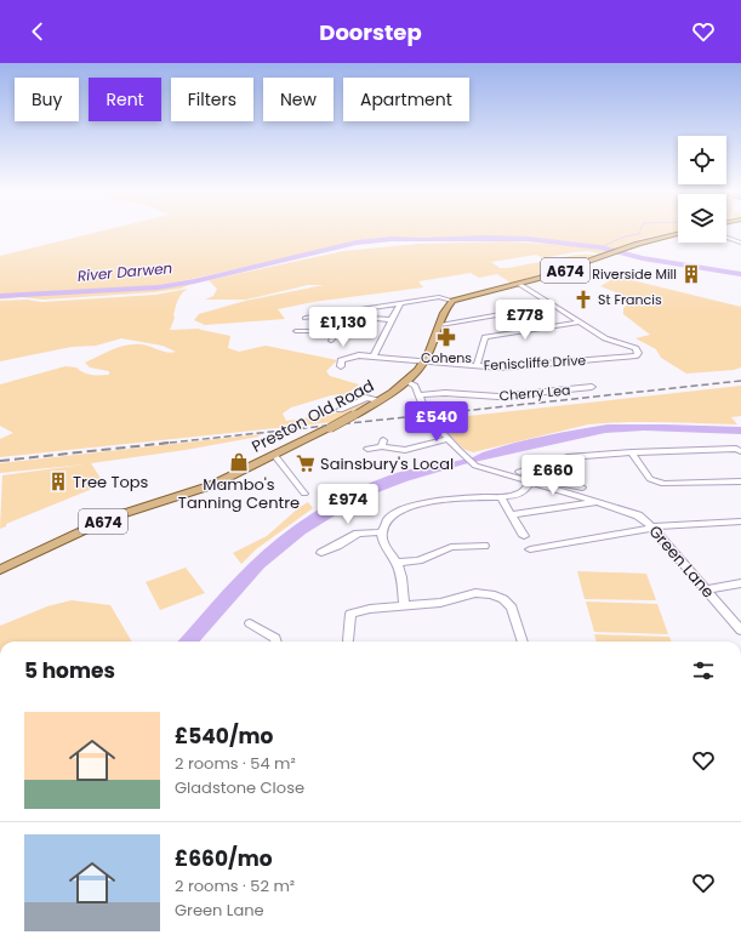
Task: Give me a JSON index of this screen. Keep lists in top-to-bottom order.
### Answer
{
  "streets": {
    "main road": ["A674", "Preston Old Road"],
    "street": ["Feniscliffe Drive", "Cherry Lea", "Green Lane"]
  },
  "crossings": [
    ["A674", "Preston Old Road"],
    ["Feniscliffe Drive", "Preston Old Road"]
  ],
  "water": ["River Darwen"],
  "places": {
    "building": ["Riverside Mill", "Tree Tops"],
    "church": ["St Francis"],
    "pharmacy": ["Cohens"],
    "shop": ["Mambo's Tanning Centre"],
    "supermarket": ["Sainsbury's Local"]
  },
  "page": {
    "header": "Doorstep",
    "chip": [
      "Buy",
      "Rent",
      "Filters",
      "New",
      "Apartment"
    ],
    "price": [
      "£778",
      "£1,130",
      "£540",
      "£660",
      "£974"
    ],
    "heading": "5 homes",
    "list": [
      {
        "name": "£540/mo",
        "note": "2 rooms · 54 m² · Gladstone Close"
      },
      {
        "name": "£660/mo",
        "note": "2 rooms · 52 m² · Green Lane"
      }
    ]
  }
}
